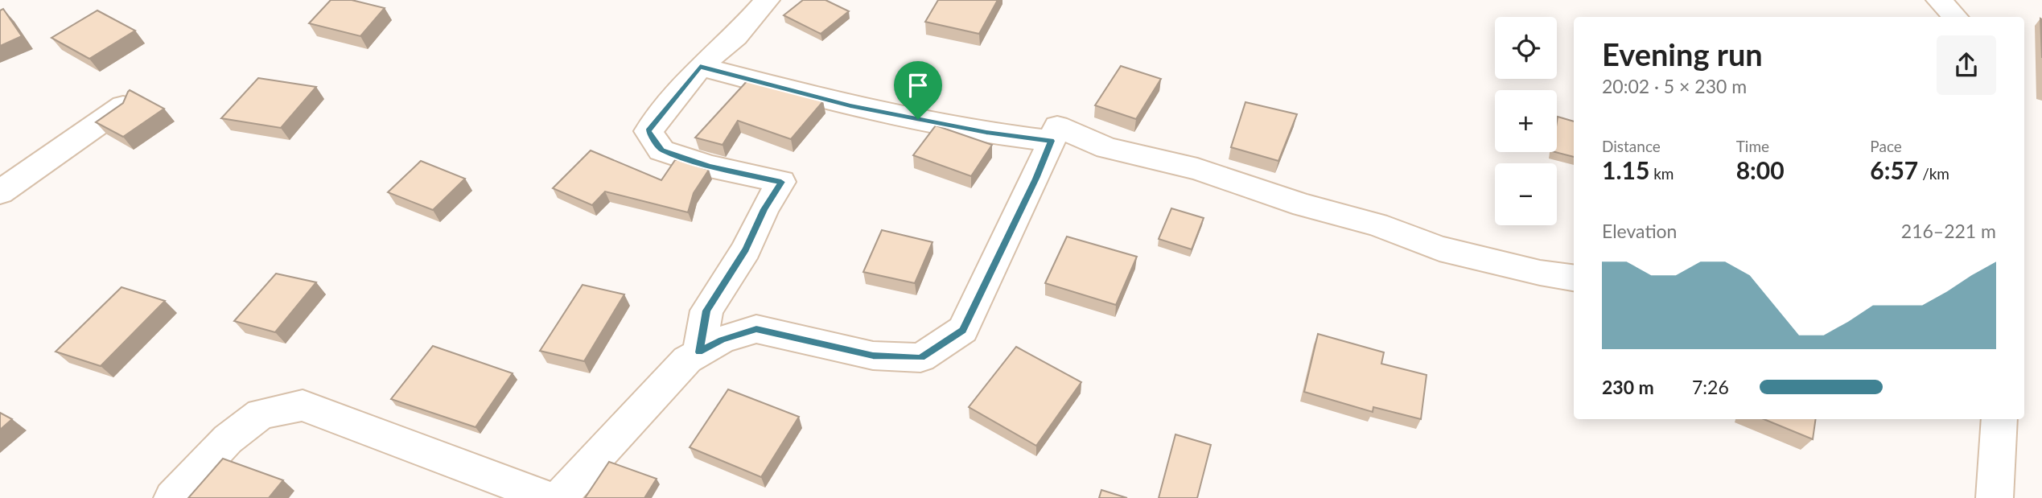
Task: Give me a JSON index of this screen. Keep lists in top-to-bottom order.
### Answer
{
  "page": {
    "map_buttons": ["+", "−"],
    "heading": ["Evening run", "20:02 · 5 × 230 m"],
    "stats": [
      ["Distance", "1.15 km"],
      ["Time", "8:00"],
      ["Pace", "6:57 /km"]
    ],
    "chart": ["Elevation", "216–221 m"],
    "list": [
      {
        "name": "230 m",
        "note": "7:26"
      }
    ]
  }
}
